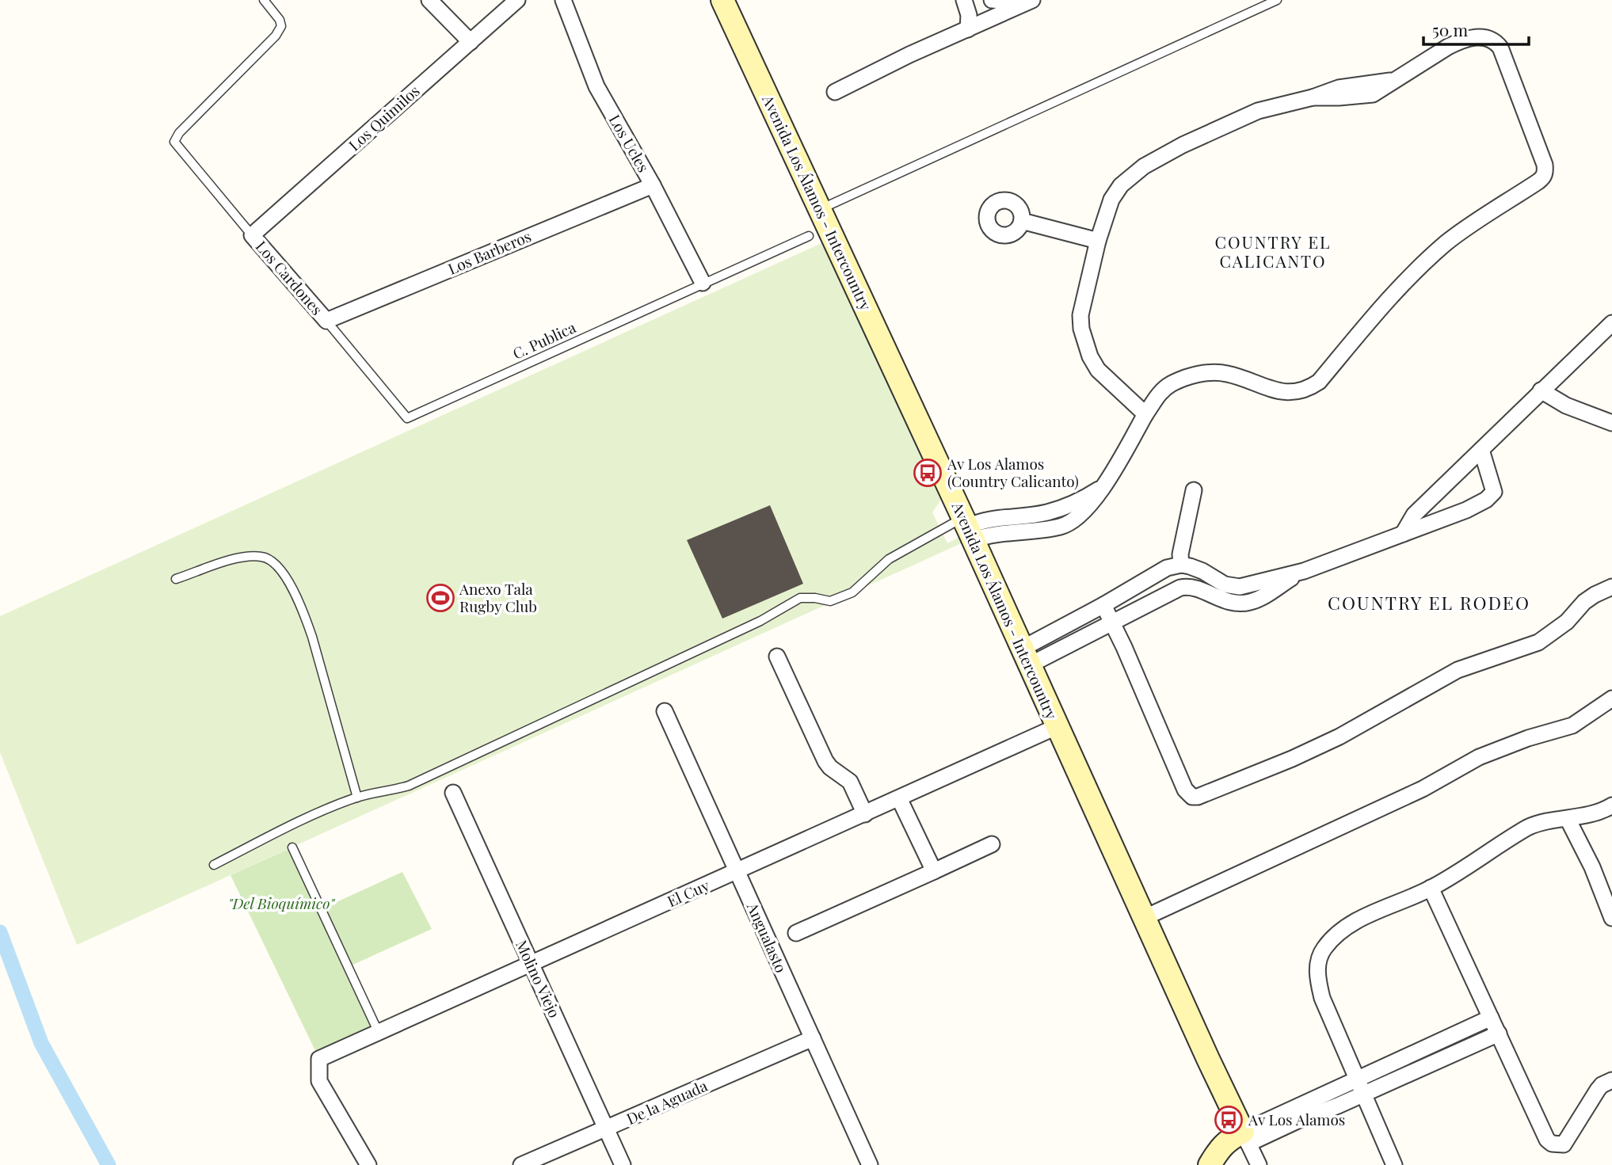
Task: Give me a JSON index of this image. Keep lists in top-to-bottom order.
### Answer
{
  "streets": {
    "main road": ["Avenida Los Álamos - Intercountry"],
    "street": [
      "Los Quimilos",
      "Los Ucles",
      "Los Barberos",
      "Los Cardones",
      "El Cuy",
      "Angualasto",
      "Molino Viejo",
      "De la Aguada"
    ],
    "lane": ["C. Publica"]
  },
  "crossings": [
    ["Los Quimilos", "Los Cardones"],
    ["Los Ucles", "Los Barberos"],
    ["Los Ucles", "C. Publica"],
    ["Avenida Los Álamos - Intercountry", "El Cuy"],
    ["Los Barberos", "Los Cardones"],
    ["Los Barberos", "C. Publica"],
    ["Los Cardones", "C. Publica"],
    ["El Cuy", "Angualasto"],
    ["El Cuy", "Molino Viejo"],
    ["Angualasto", "De la Aguada"],
    ["Molino Viejo", "De la Aguada"]
  ],
  "districts": ["COUNTRY EL CALICANTO", "COUNTRY EL RODEO"],
  "parks": ["\"Del Bioquímico\""],
  "places": {
    "bus stop": ["Av Los Alamos (Country Calicanto)", "Av Los Alamos"],
    "sports": ["Anexo Tala Rugby Club"]
  },
  "scale_bar": "50 m"
}
